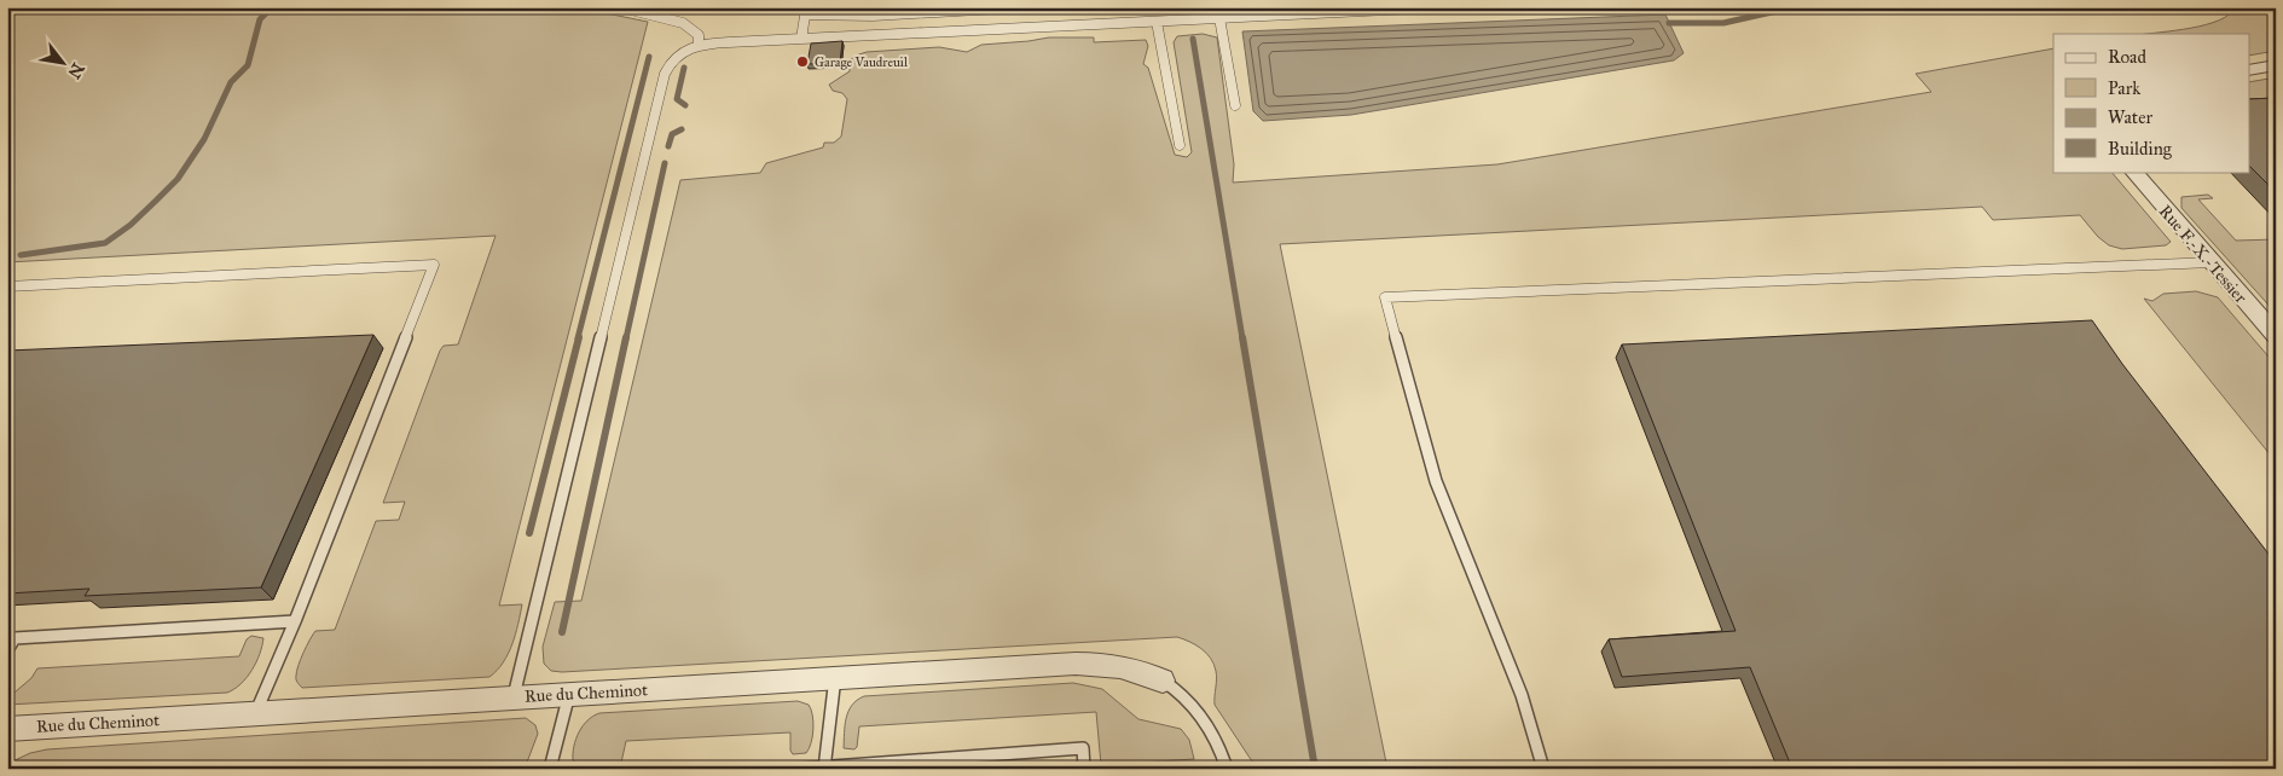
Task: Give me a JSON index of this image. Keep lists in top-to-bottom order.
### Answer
{
  "streets": {
    "street": ["Rue F.-X.-Tessier", "Rue du Cheminot"]
  },
  "places": ["Garage Vaudreuil"],
  "legend": [
    "Road",
    "Park",
    "Water",
    "Building"
  ],
  "north": "bottom right"
}
